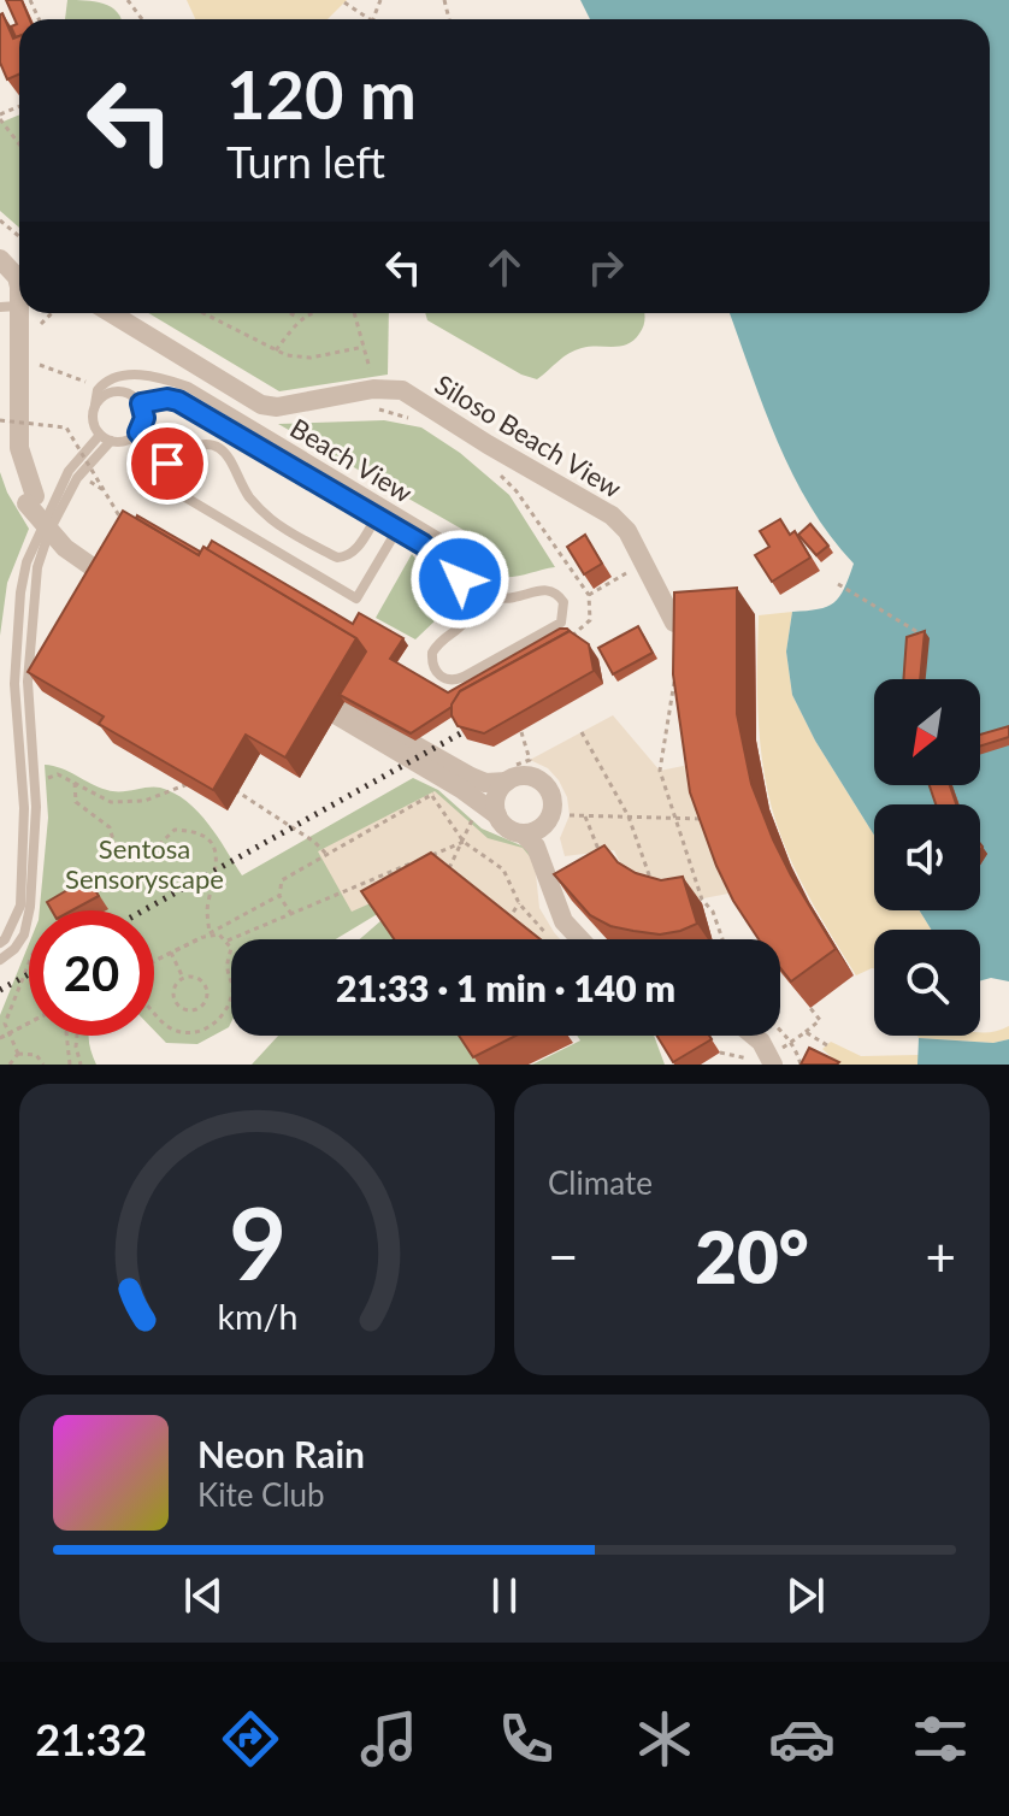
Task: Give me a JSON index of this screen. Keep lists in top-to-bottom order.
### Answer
{
  "streets": {
    "street": ["Siloso Beach View"],
    "lane": ["Beach View"]
  },
  "parks": ["Sentosa Sensoryscape"],
  "north": "bottom left",
  "page": {
    "turn": ["120 m", "Turn left"],
    "limit": "20",
    "trip": "21:33 · 1 min · 140 m",
    "tile": "Climate",
    "heat": ["−", "20°", "+"],
    "song": ["Neon Rain", "Kite Club"],
    "tabs": "21:32",
    "gauge": ["9", "km/h"]
  }
}
